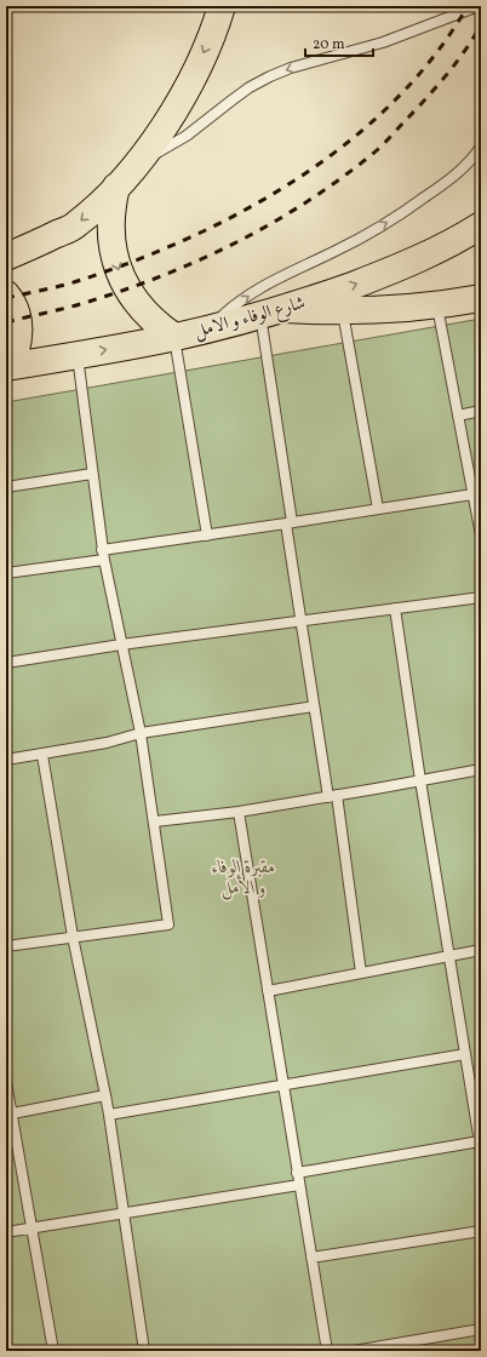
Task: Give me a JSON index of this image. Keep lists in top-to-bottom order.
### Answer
{
  "streets": {
    "main road": ["شارع الوفاء و الامل"]
  },
  "parks": ["مقبرة الوفاء و الأمل"],
  "scale_bar": "20 m"
}
